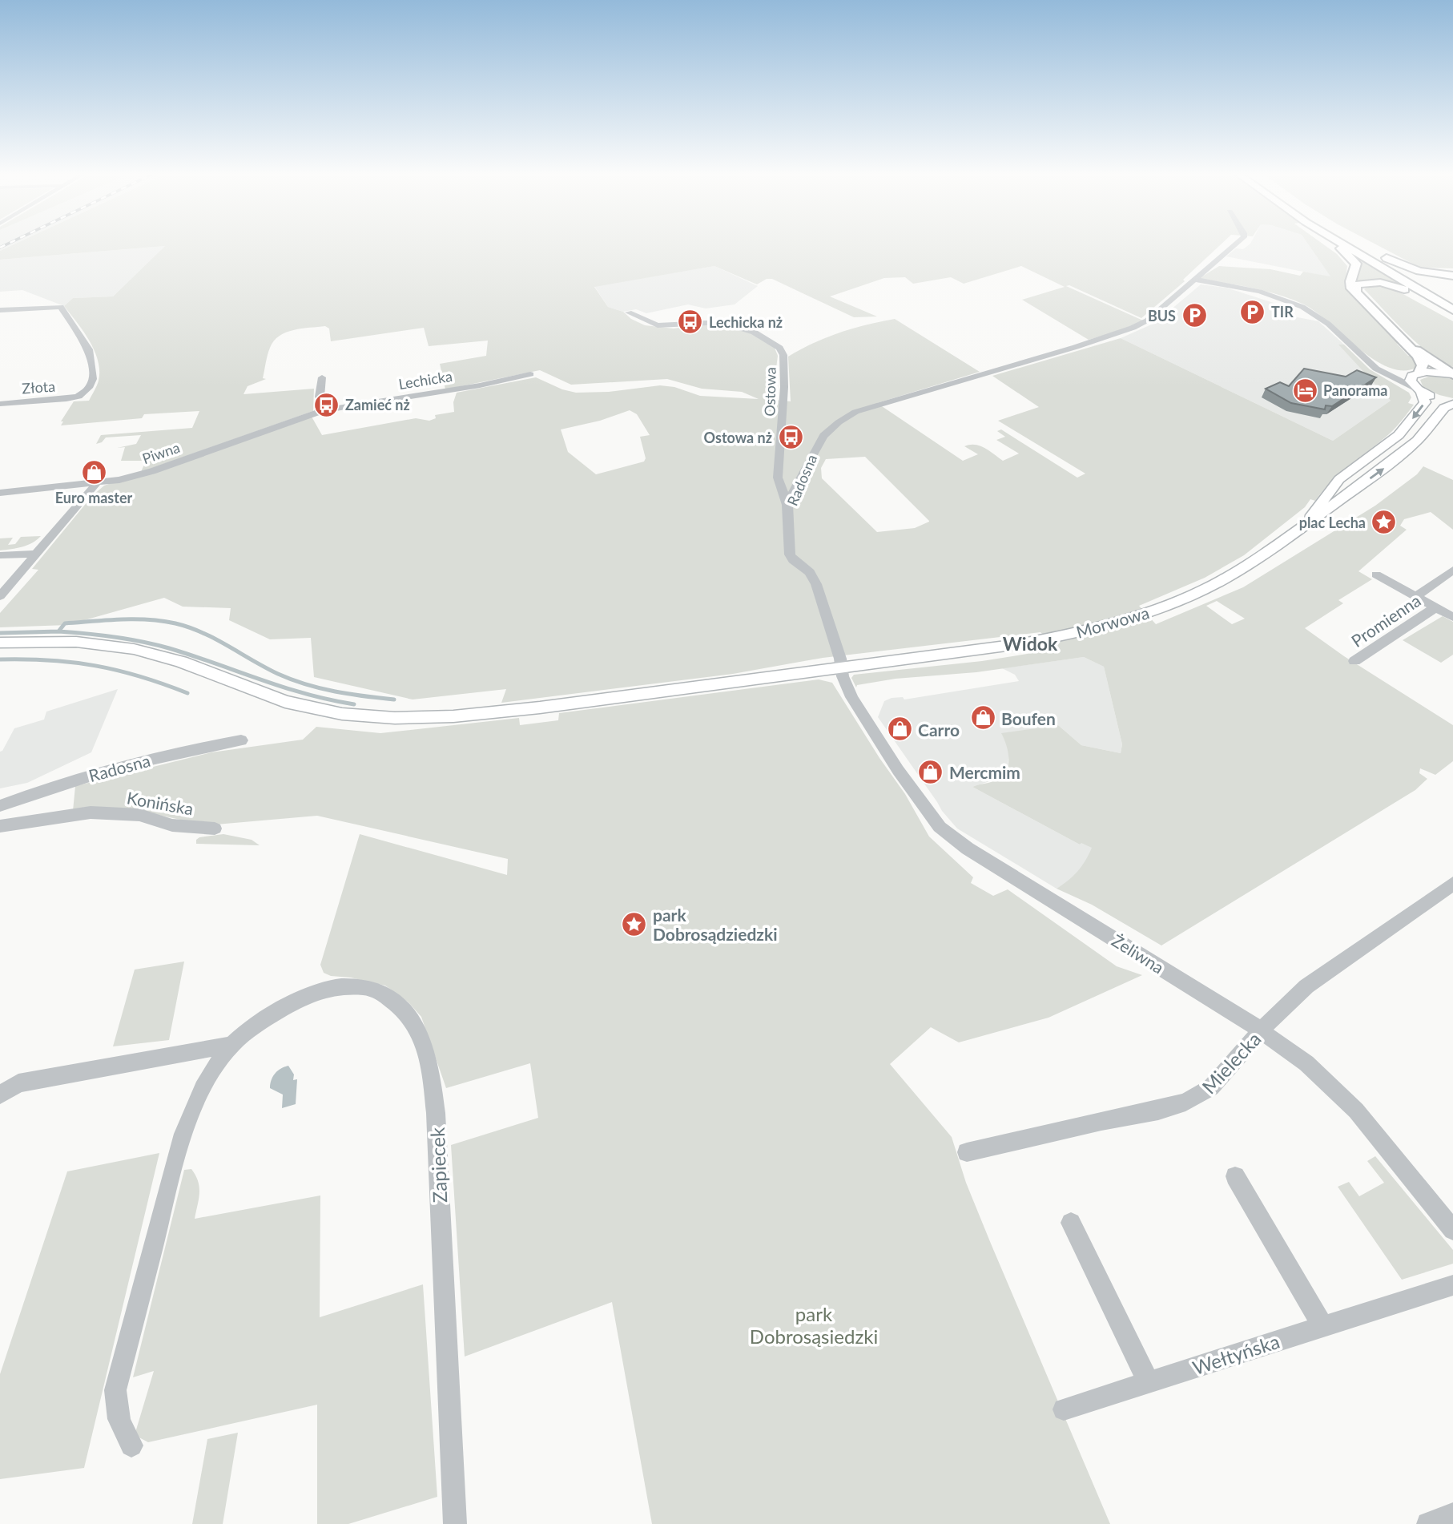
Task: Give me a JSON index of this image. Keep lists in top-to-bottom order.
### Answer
{
  "streets": {
    "main road": ["Morwowa"],
    "street": [
      "Lechicka",
      "Złota",
      "Ostowa",
      "Piwna",
      "Radosna",
      "Promienna",
      "Konińska",
      "Żeliwna",
      "Mielecka",
      "Zapiecek",
      "Wełtyńska"
    ]
  },
  "crossings": [
    ["Lechicka", "Piwna"],
    ["Ostowa", "Radosna"],
    ["Radosna", "Morwowa"],
    ["Radosna", "Żeliwna"],
    ["Morwowa", "Żeliwna"],
    ["Żeliwna", "Mielecka"]
  ],
  "districts": ["Widok"],
  "parks": ["park Dobrosąsiedzki"],
  "places": {
    "parking": ["TIR", "BUS"],
    "bus stop": ["Lechicka nż", "Zamieć nż", "Ostowa nż"],
    "hotel": ["Panorama"],
    "shop": [
      "Euro master",
      "Boufen",
      "Carro",
      "Mercmim"
    ],
    "place": ["plac Lecha", "park Dobrosądziedzki"]
  }
}
